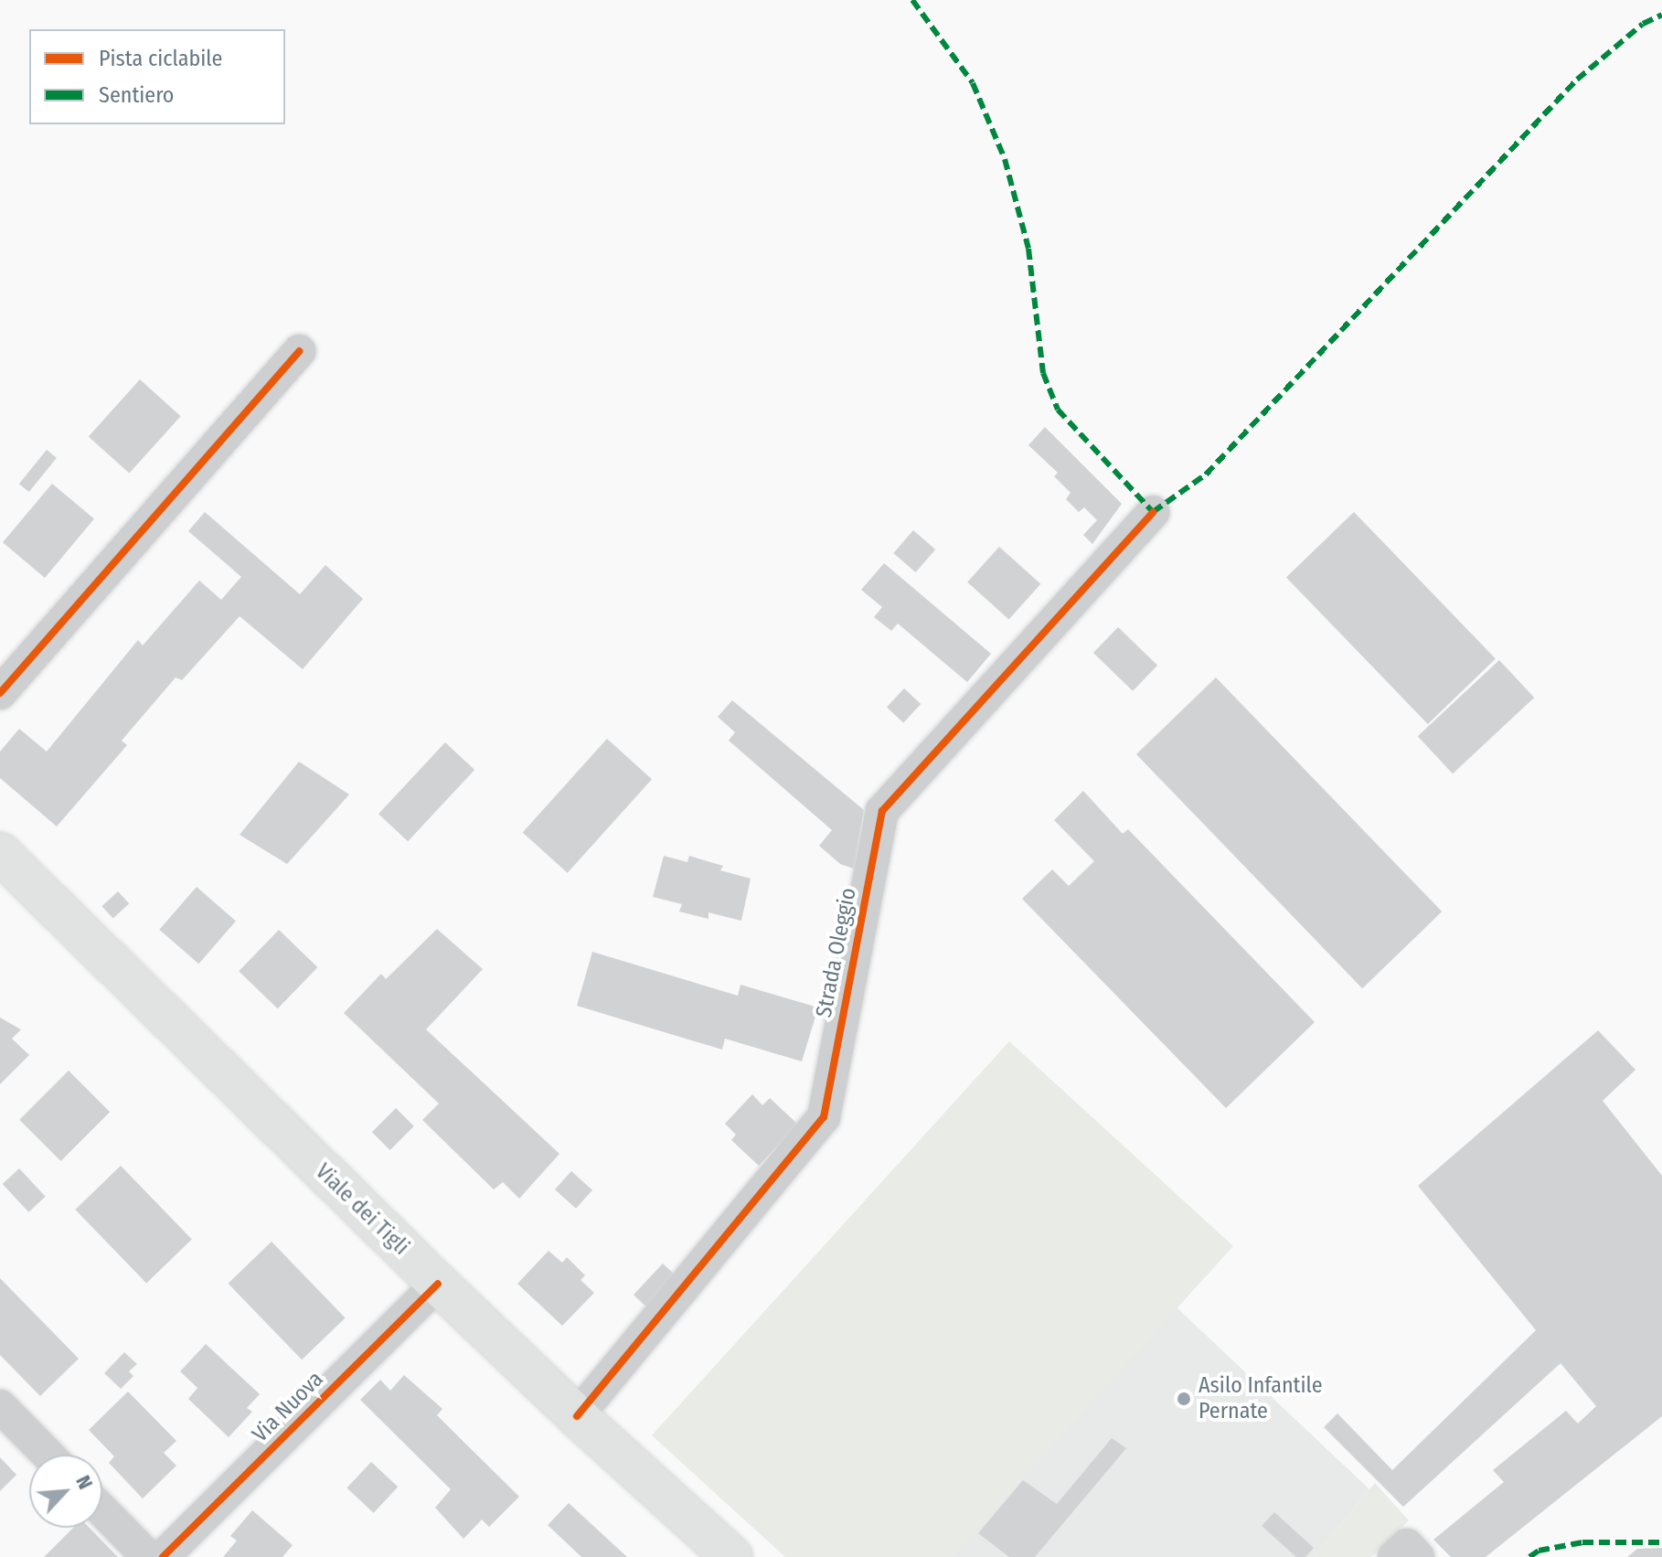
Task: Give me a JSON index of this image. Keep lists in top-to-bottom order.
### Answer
{
  "streets": {
    "main road": ["Viale dei Tigli"],
    "street": ["Strada Oleggio", "Via Nuova"]
  },
  "crossings": [
    ["Strada Oleggio", "Viale dei Tigli"],
    ["Viale dei Tigli", "Via Nuova"]
  ],
  "places": ["Asilo Infantile Pernate"],
  "legend": ["Pista ciclabile", "Sentiero"],
  "north": "top right"
}
